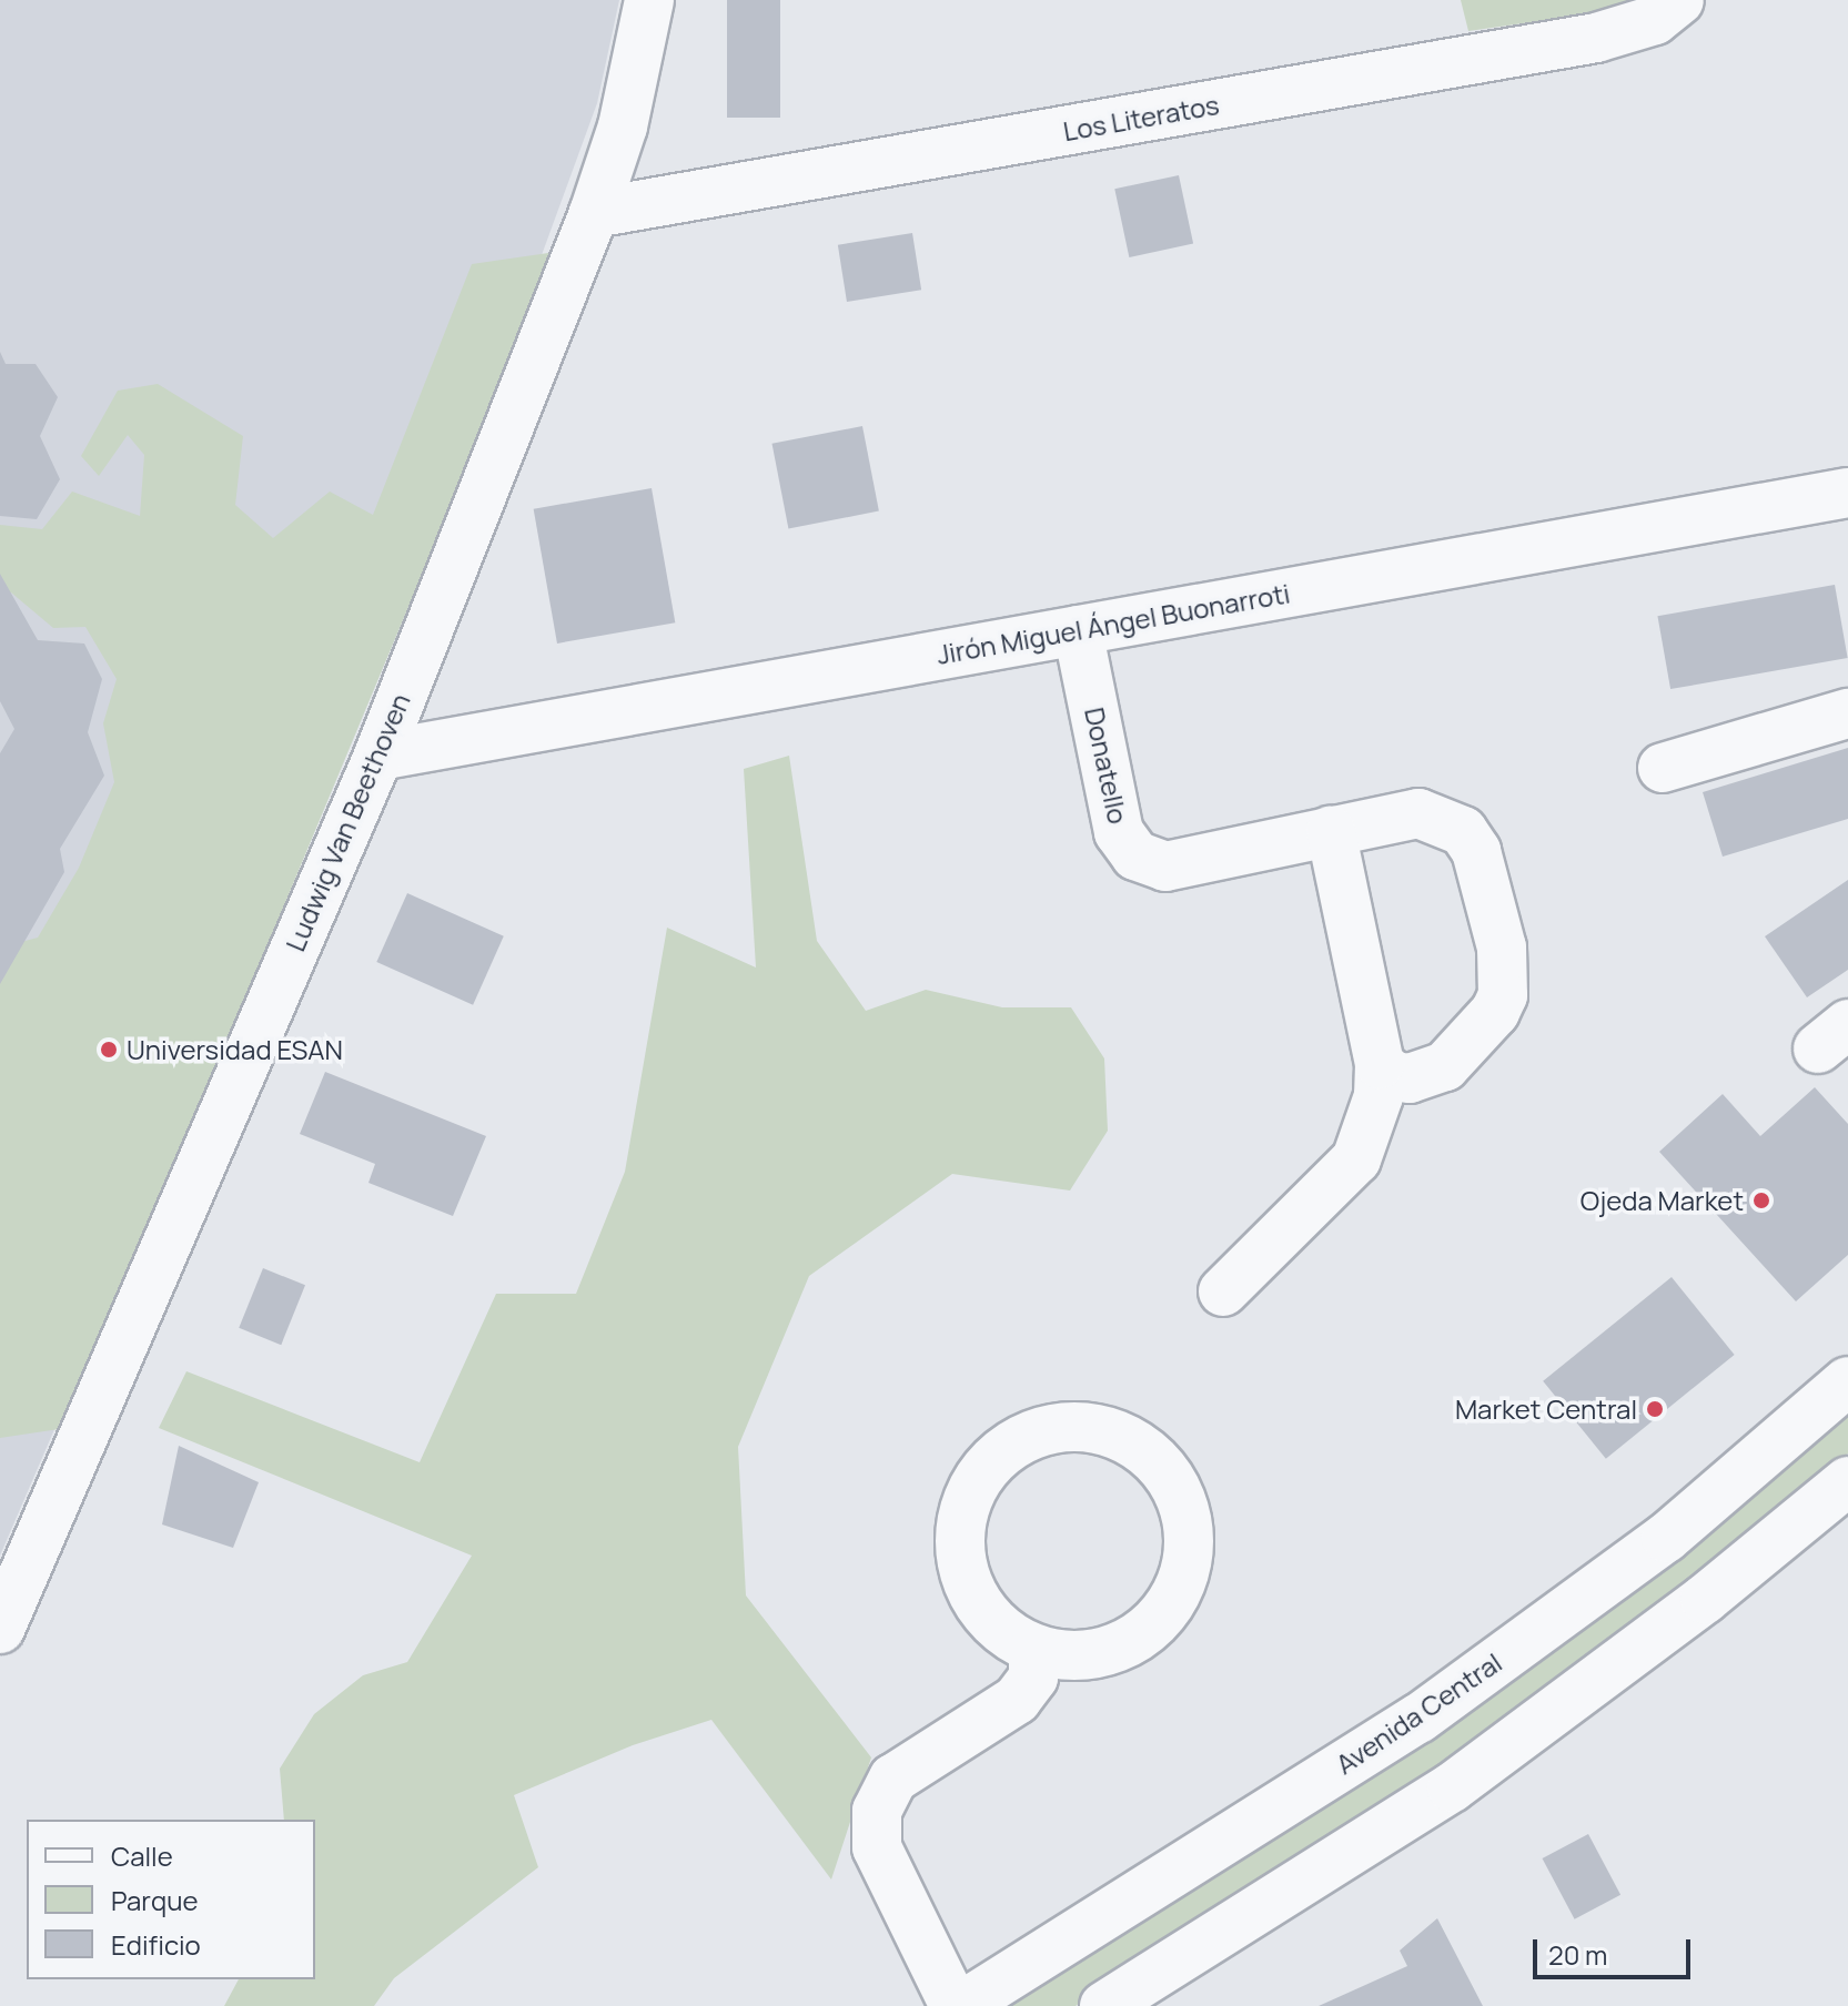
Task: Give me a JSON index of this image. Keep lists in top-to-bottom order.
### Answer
{
  "streets": {
    "street": [
      "Los Literatos",
      "Jirón Miguel Ángel Buonarroti",
      "Donatello",
      "Ludwig Van Beethoven",
      "Avenida Central"
    ]
  },
  "crossings": [
    ["Los Literatos", "Ludwig Van Beethoven"],
    ["Jirón Miguel Ángel Buonarroti", "Donatello"],
    ["Jirón Miguel Ángel Buonarroti", "Ludwig Van Beethoven"]
  ],
  "places": ["Universidad ESAN", "Ojeda Market", "Market Central"],
  "legend": ["Calle", "Parque", "Edificio"],
  "scale_bar": "20 m"
}
